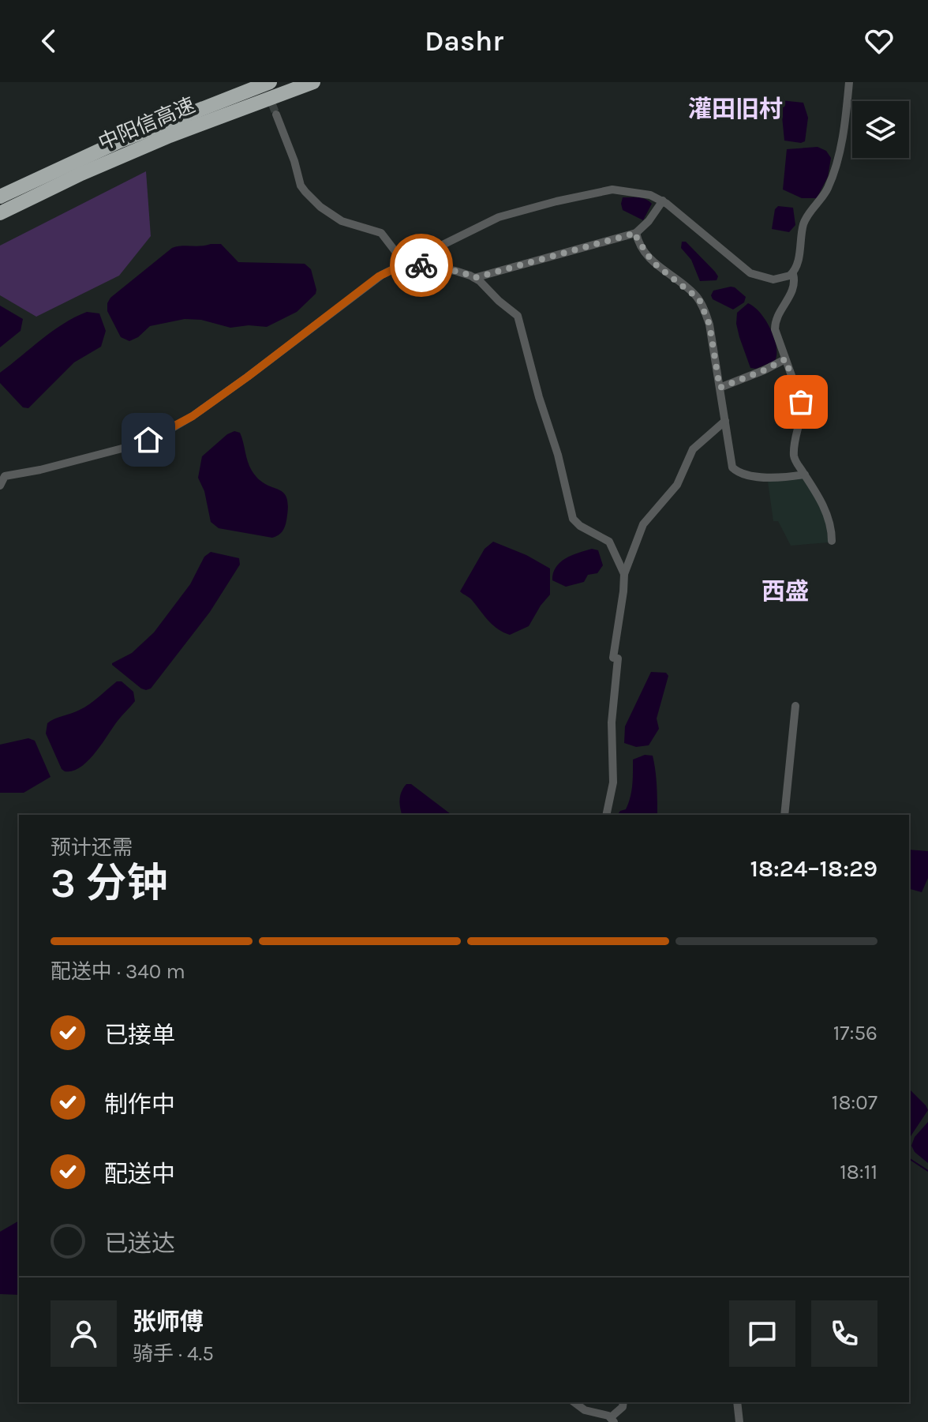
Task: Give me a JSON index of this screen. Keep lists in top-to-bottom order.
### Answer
{
  "streets": {
    "highway": ["中阳信高速"]
  },
  "districts": ["灌田旧村", "西盛"],
  "page": {
    "header": "Dashr",
    "heading": ["3 分钟", "预计还需", "18:24–18:29"],
    "panel": ["张师傅", "骑手 · 4.5"],
    "bar": "配送中 · 340 m",
    "list": [
      ["已接单", "17:56"],
      ["制作中", "18:07"],
      ["配送中", "18:11"],
      "已送达"
    ]
  }
}
